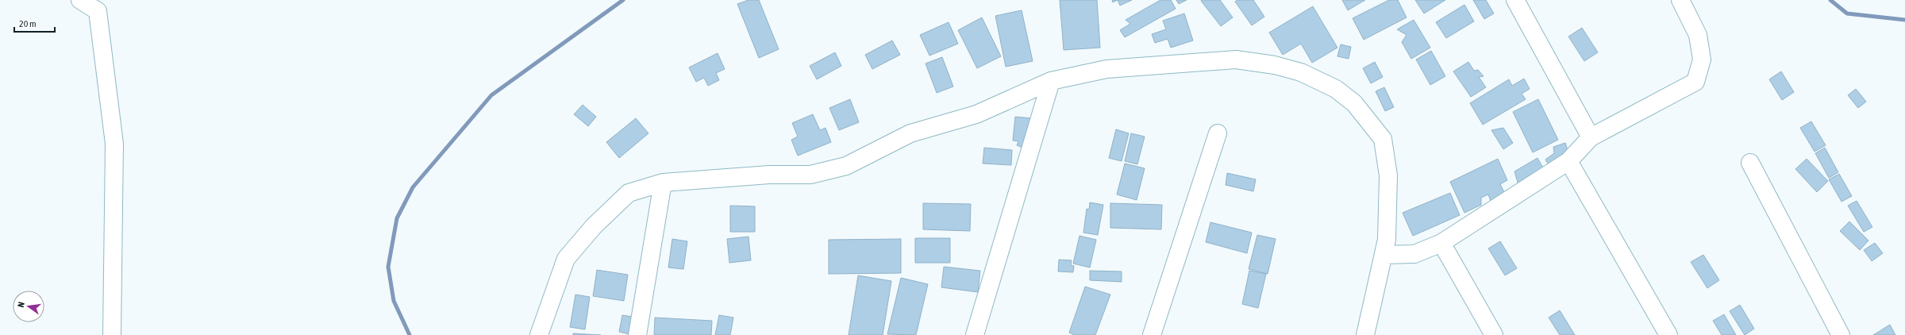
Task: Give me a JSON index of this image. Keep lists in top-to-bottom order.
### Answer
{
  "scale_bar": "20 m",
  "north": "left"
}
